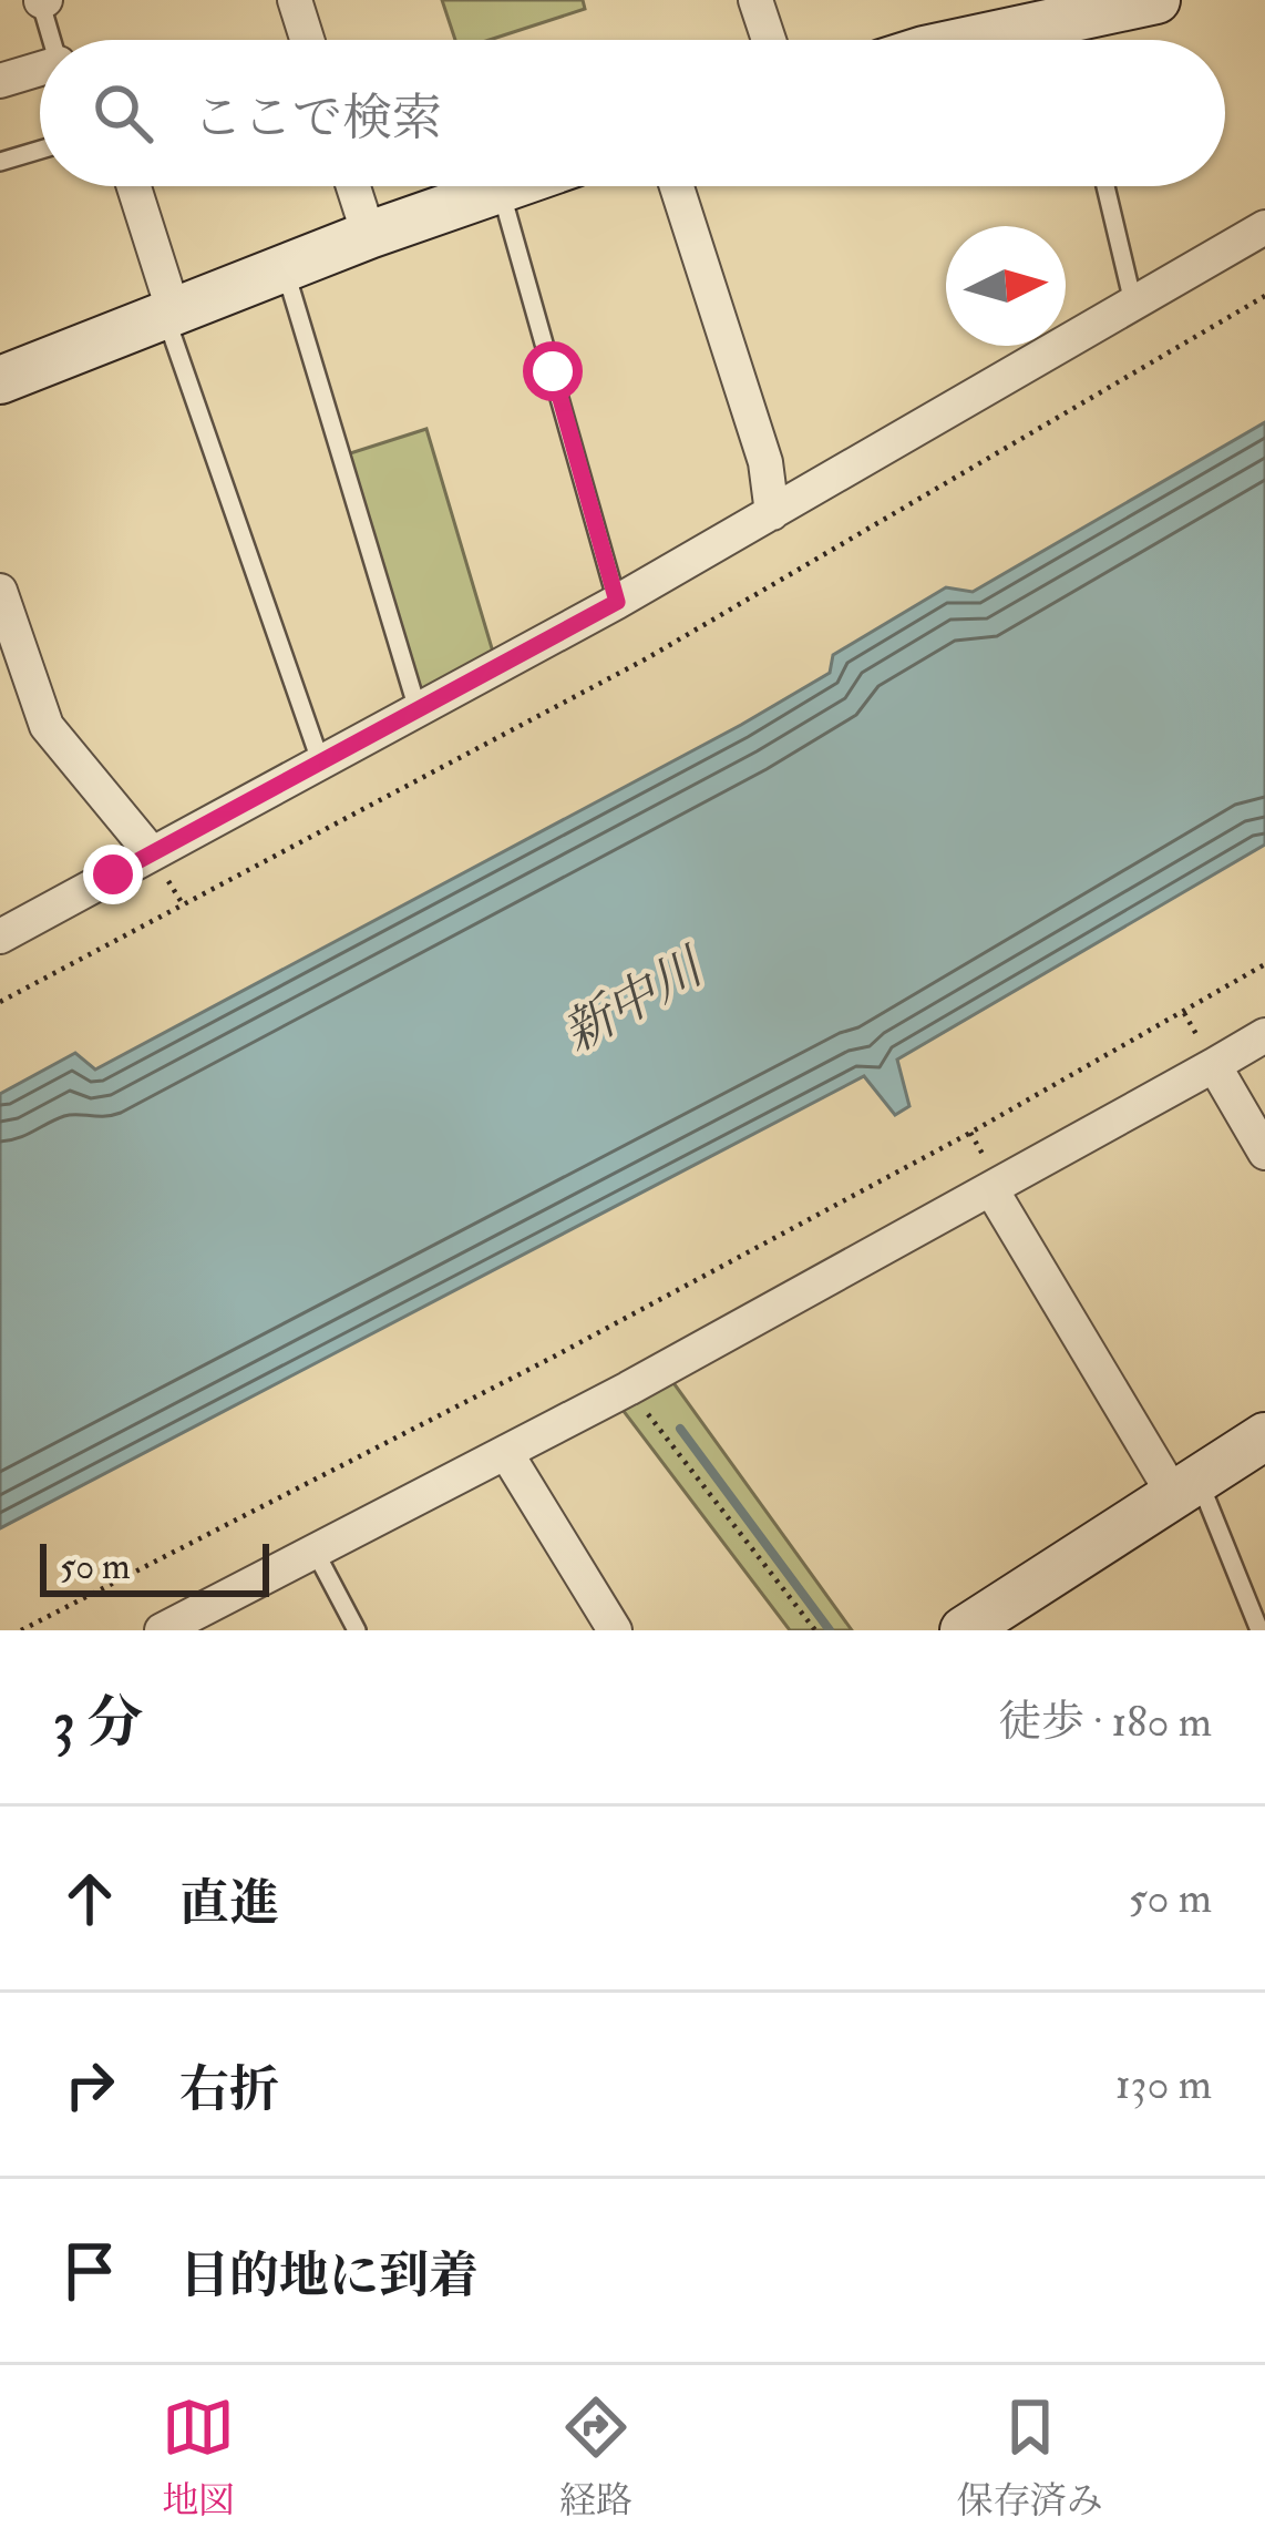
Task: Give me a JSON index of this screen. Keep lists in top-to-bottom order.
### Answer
{
  "water": ["新中川"],
  "scale_bar": "50 m",
  "north": "right",
  "page": {
    "search": "ここで検索",
    "scale": "50 m",
    "heading": ["3 分", "徒歩 · 180 m"],
    "list": [
      ["直進", "50 m"],
      ["右折", "130 m"],
      "目的地に到着"
    ],
    "nav": ["地図", "経路", "保存済み"]
  }
}
